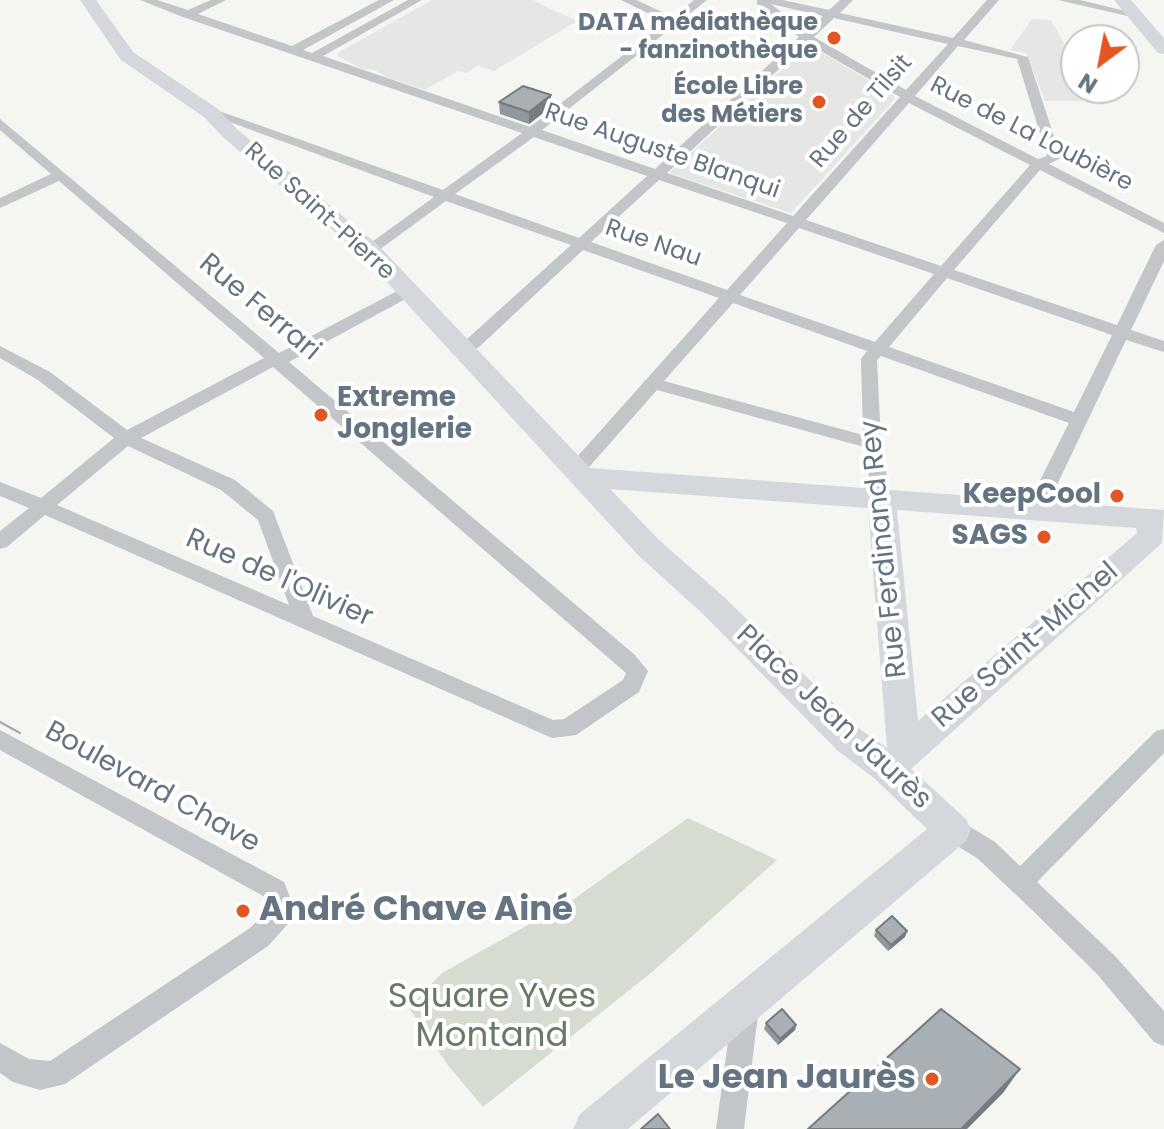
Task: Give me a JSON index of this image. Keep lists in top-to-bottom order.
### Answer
{
  "streets": {
    "street": [
      "Rue de Tilsit",
      "Rue de La Loubière",
      "Rue Auguste Blanqui",
      "Rue Saint-Pierre",
      "Rue Nau",
      "Rue Ferrari",
      "Rue Ferdinand Rey",
      "Rue de l'Olivier",
      "Rue Saint-Michel",
      "Place Jean Jaurès",
      "Boulevard Chave"
    ]
  },
  "crossings": [
    ["Rue de Tilsit", "Rue de La Loubière"],
    ["Rue de Tilsit", "Rue Auguste Blanqui"],
    ["Rue de Tilsit", "Rue Saint-Pierre"],
    ["Rue de Tilsit", "Rue Nau"],
    ["Rue Saint-Pierre", "Rue Nau"],
    ["Rue Saint-Pierre", "Place Jean Jaurès"],
    ["Rue Nau", "Rue Ferdinand Rey"],
    ["Rue Ferrari", "Rue de l'Olivier"],
    ["Rue Ferdinand Rey", "Rue Saint-Michel"],
    ["Rue Ferdinand Rey", "Place Jean Jaurès"],
    ["Rue Saint-Michel", "Place Jean Jaurès"]
  ],
  "parks": ["Square Yves Montand"],
  "places": [
    "DATA médiathèque - fanzinothèque",
    "École Libre des Métiers",
    "Extreme Jonglerie",
    "KeepCool",
    "SAGS",
    "André Chave Ainé",
    "Le Jean Jaurès"
  ],
  "north": "bottom left"
}
